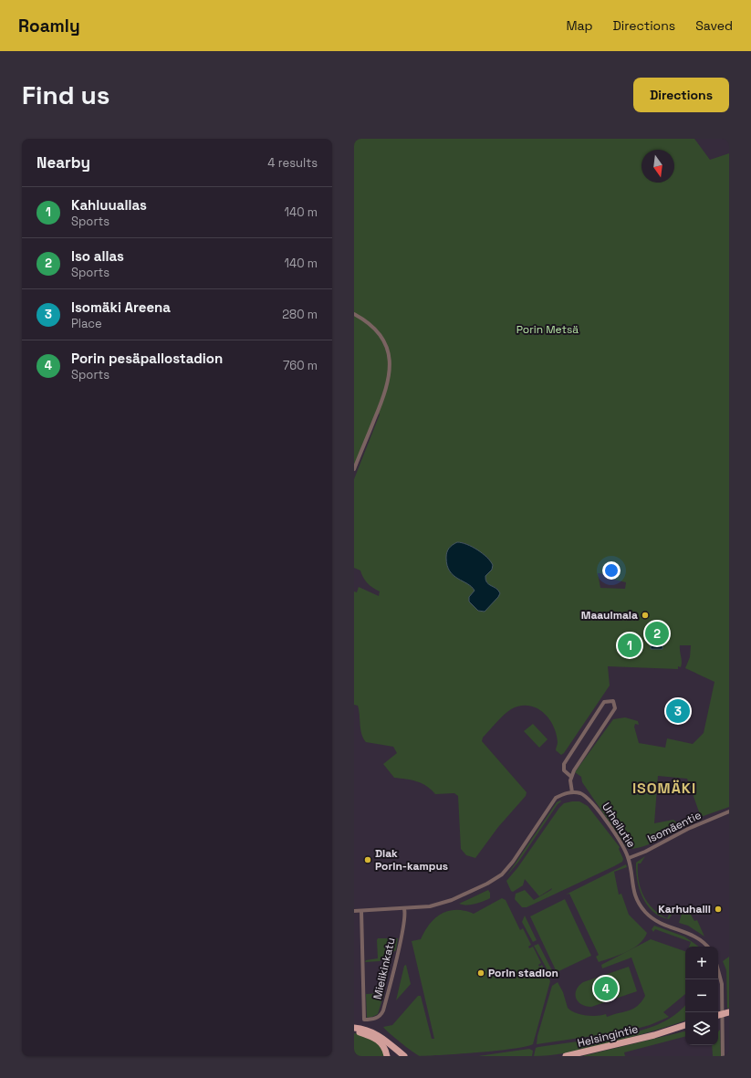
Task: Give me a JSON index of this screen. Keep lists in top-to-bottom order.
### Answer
{
  "streets": {
    "highway": ["Helsingintie"],
    "street": ["Urheilutie", "Isomäentie", "Mielikinkatu"]
  },
  "crossings": [
    ["Urheilutie", "Isomäentie"]
  ],
  "districts": ["ISOMÄKI"],
  "parks": ["Porin Metsä"],
  "places": [
    "Maauimala",
    "Diak Porin-kampus",
    "Karhuhalli",
    "Porin stadion"
  ],
  "north": "bottom",
  "page": {
    "header": "Roamly",
    "nav": ["Map", "Directions", "Saved"],
    "buttons": "Directions",
    "title": "Find us",
    "heading": ["Nearby", "4 results"],
    "list": [
      {
        "mark": "1",
        "name": "Kahluuallas",
        "note": "Sports",
        "value": "140 m"
      },
      {
        "mark": "2",
        "name": "Iso allas",
        "note": "Sports",
        "value": "140 m"
      },
      {
        "mark": "3",
        "name": "Isomäki Areena",
        "note": "Place",
        "value": "280 m"
      },
      {
        "mark": "4",
        "name": "Porin pesäpallostadion",
        "note": "Sports",
        "value": "760 m"
      }
    ],
    "pins": [
      "2",
      "1",
      "3",
      "4"
    ],
    "map_buttons": ["+", "−"]
  }
}
